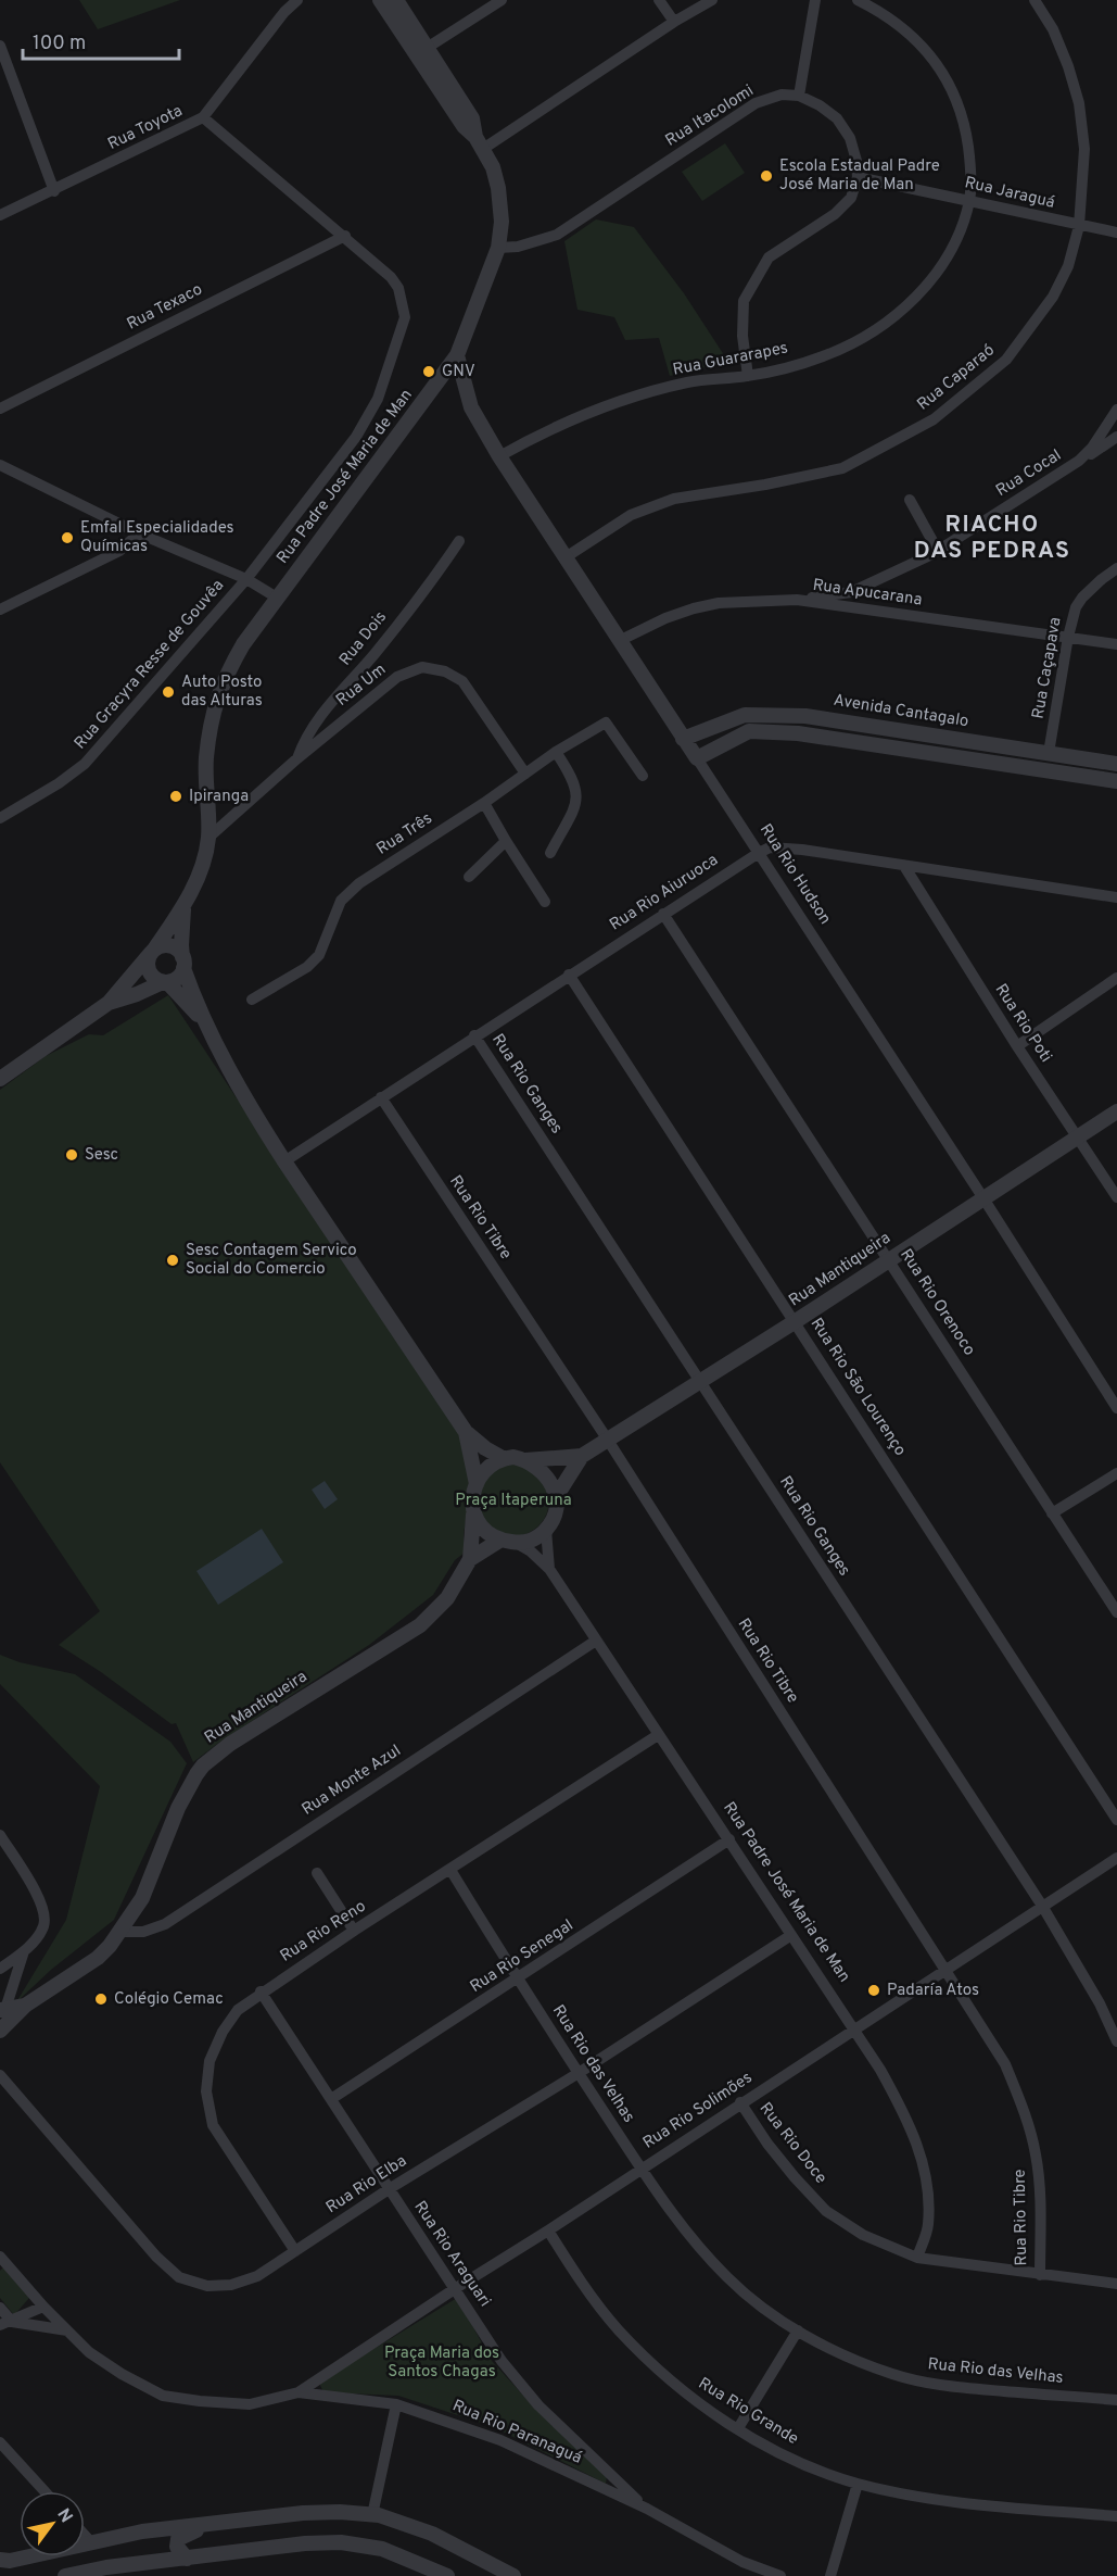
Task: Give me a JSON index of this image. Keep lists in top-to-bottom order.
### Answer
{
  "streets": {
    "street": [
      "Rua Itacolomi",
      "Rua Toyota",
      "Rua Jaraguá",
      "Rua Texaco",
      "Rua Guararapes",
      "Rua Caparaó",
      "Rua Cocal",
      "Rua Padre José Maria de Man",
      "Rua Apucarana",
      "Rua Dois",
      "Rua Gracyra Resse de Gouvêa",
      "Rua Caçapava",
      "Rua Um",
      "Avenida Cantagalo",
      "Rua Três",
      "Rua Rio Hudson",
      "Rua Rio Aiuruoca",
      "Rua Rio Poti",
      "Rua Rio Ganges",
      "Rua Rio Tibre",
      "Rua Mantiqueira",
      "Rua Rio Orenoco",
      "Rua Rio São Lourenço",
      "Rua Monte Azul",
      "Rua Rio Reno",
      "Rua Rio Senegal",
      "Rua Rio das Velhas",
      "Rua Rio Solimões",
      "Rua Rio Doce",
      "Rua Rio Elba",
      "Rua Rio Araguari",
      "Rua Rio Grande",
      "Rua Rio Paranaguá"
    ]
  },
  "crossings": [
    ["Rua Itacolomi", "Rua Padre José Maria de Man"],
    ["Rua Toyota", "Rua Gracyra Resse de Gouvêa"],
    ["Rua Jaraguá", "Rua Guararapes"],
    ["Rua Jaraguá", "Rua Caparaó"],
    ["Rua Texaco", "Rua Gracyra Resse de Gouvêa"],
    ["Rua Guararapes", "Rua Rio Hudson"],
    ["Rua Caparaó", "Rua Rio Hudson"],
    ["Rua Cocal", "Rua Apucarana"],
    ["Rua Padre José Maria de Man", "Rua Um"],
    ["Rua Padre José Maria de Man", "Rua Rio Hudson"],
    ["Rua Padre José Maria de Man", "Rua Mantiqueira"],
    ["Rua Padre José Maria de Man", "Rua Monte Azul"],
    ["Rua Padre José Maria de Man", "Rua Rio Reno"],
    ["Rua Padre José Maria de Man", "Rua Rio Senegal"],
    ["Rua Padre José Maria de Man", "Rua Rio Solimões"],
    ["Rua Padre José Maria de Man", "Rua Rio Doce"],
    ["Rua Padre José Maria de Man", "Rua Rio Elba"],
    ["Rua Apucarana", "Rua Caçapava"],
    ["Rua Apucarana", "Rua Rio Hudson"],
    ["Rua Dois", "Rua Um"],
    ["Rua Caçapava", "Avenida Cantagalo"],
    ["Rua Um", "Rua Três"],
    ["Avenida Cantagalo", "Rua Rio Hudson"],
    ["Rua Rio Hudson", "Rua Rio Aiuruoca"],
    ["Rua Rio Hudson", "Rua Mantiqueira"],
    ["Rua Rio Aiuruoca", "Rua Rio Poti"],
    ["Rua Rio Aiuruoca", "Rua Rio Ganges"],
    ["Rua Rio Aiuruoca", "Rua Rio Tibre"],
    ["Rua Rio Aiuruoca", "Rua Rio Orenoco"],
    ["Rua Rio Aiuruoca", "Rua Rio São Lourenço"],
    ["Rua Rio Poti", "Rua Mantiqueira"],
    ["Rua Rio Ganges", "Rua Mantiqueira"],
    ["Rua Rio Ganges", "Rua Rio Solimões"],
    ["Rua Rio Tibre", "Rua Mantiqueira"],
    ["Rua Rio Tibre", "Rua Rio Solimões"],
    ["Rua Rio Tibre", "Rua Rio Doce"],
    ["Rua Mantiqueira", "Rua Rio Orenoco"],
    ["Rua Mantiqueira", "Rua Rio São Lourenço"],
    ["Rua Mantiqueira", "Rua Monte Azul"],
    ["Rua Rio Reno", "Rua Rio das Velhas"],
    ["Rua Rio Reno", "Rua Rio Elba"],
    ["Rua Rio Reno", "Rua Rio Araguari"],
    ["Rua Rio Senegal", "Rua Rio das Velhas"],
    ["Rua Rio Senegal", "Rua Rio Araguari"],
    ["Rua Rio das Velhas", "Rua Rio Solimões"],
    ["Rua Rio das Velhas", "Rua Rio Elba"],
    ["Rua Rio Solimões", "Rua Rio Doce"],
    ["Rua Rio Solimões", "Rua Rio Araguari"],
    ["Rua Rio Solimões", "Rua Rio Grande"],
    ["Rua Rio Solimões", "Rua Rio Paranaguá"],
    ["Rua Rio Elba", "Rua Rio Araguari"],
    ["Rua Rio Araguari", "Rua Rio Paranaguá"]
  ],
  "districts": ["RIACHO DAS PEDRAS"],
  "parks": ["Praça Itaperuna", "Praça Maria dos Santos Chagas"],
  "places": [
    "Escola Estadual Padre José Maria de Man",
    "GNV",
    "Emfal Especialidades Químicas",
    "Auto Posto das Alturas",
    "Ipiranga",
    "Sesc",
    "Sesc Contagem Servico Social do Comercio",
    "Padaría Atos",
    "Colégio Cemac"
  ],
  "scale_bar": "100 m",
  "north": "top right"
}
